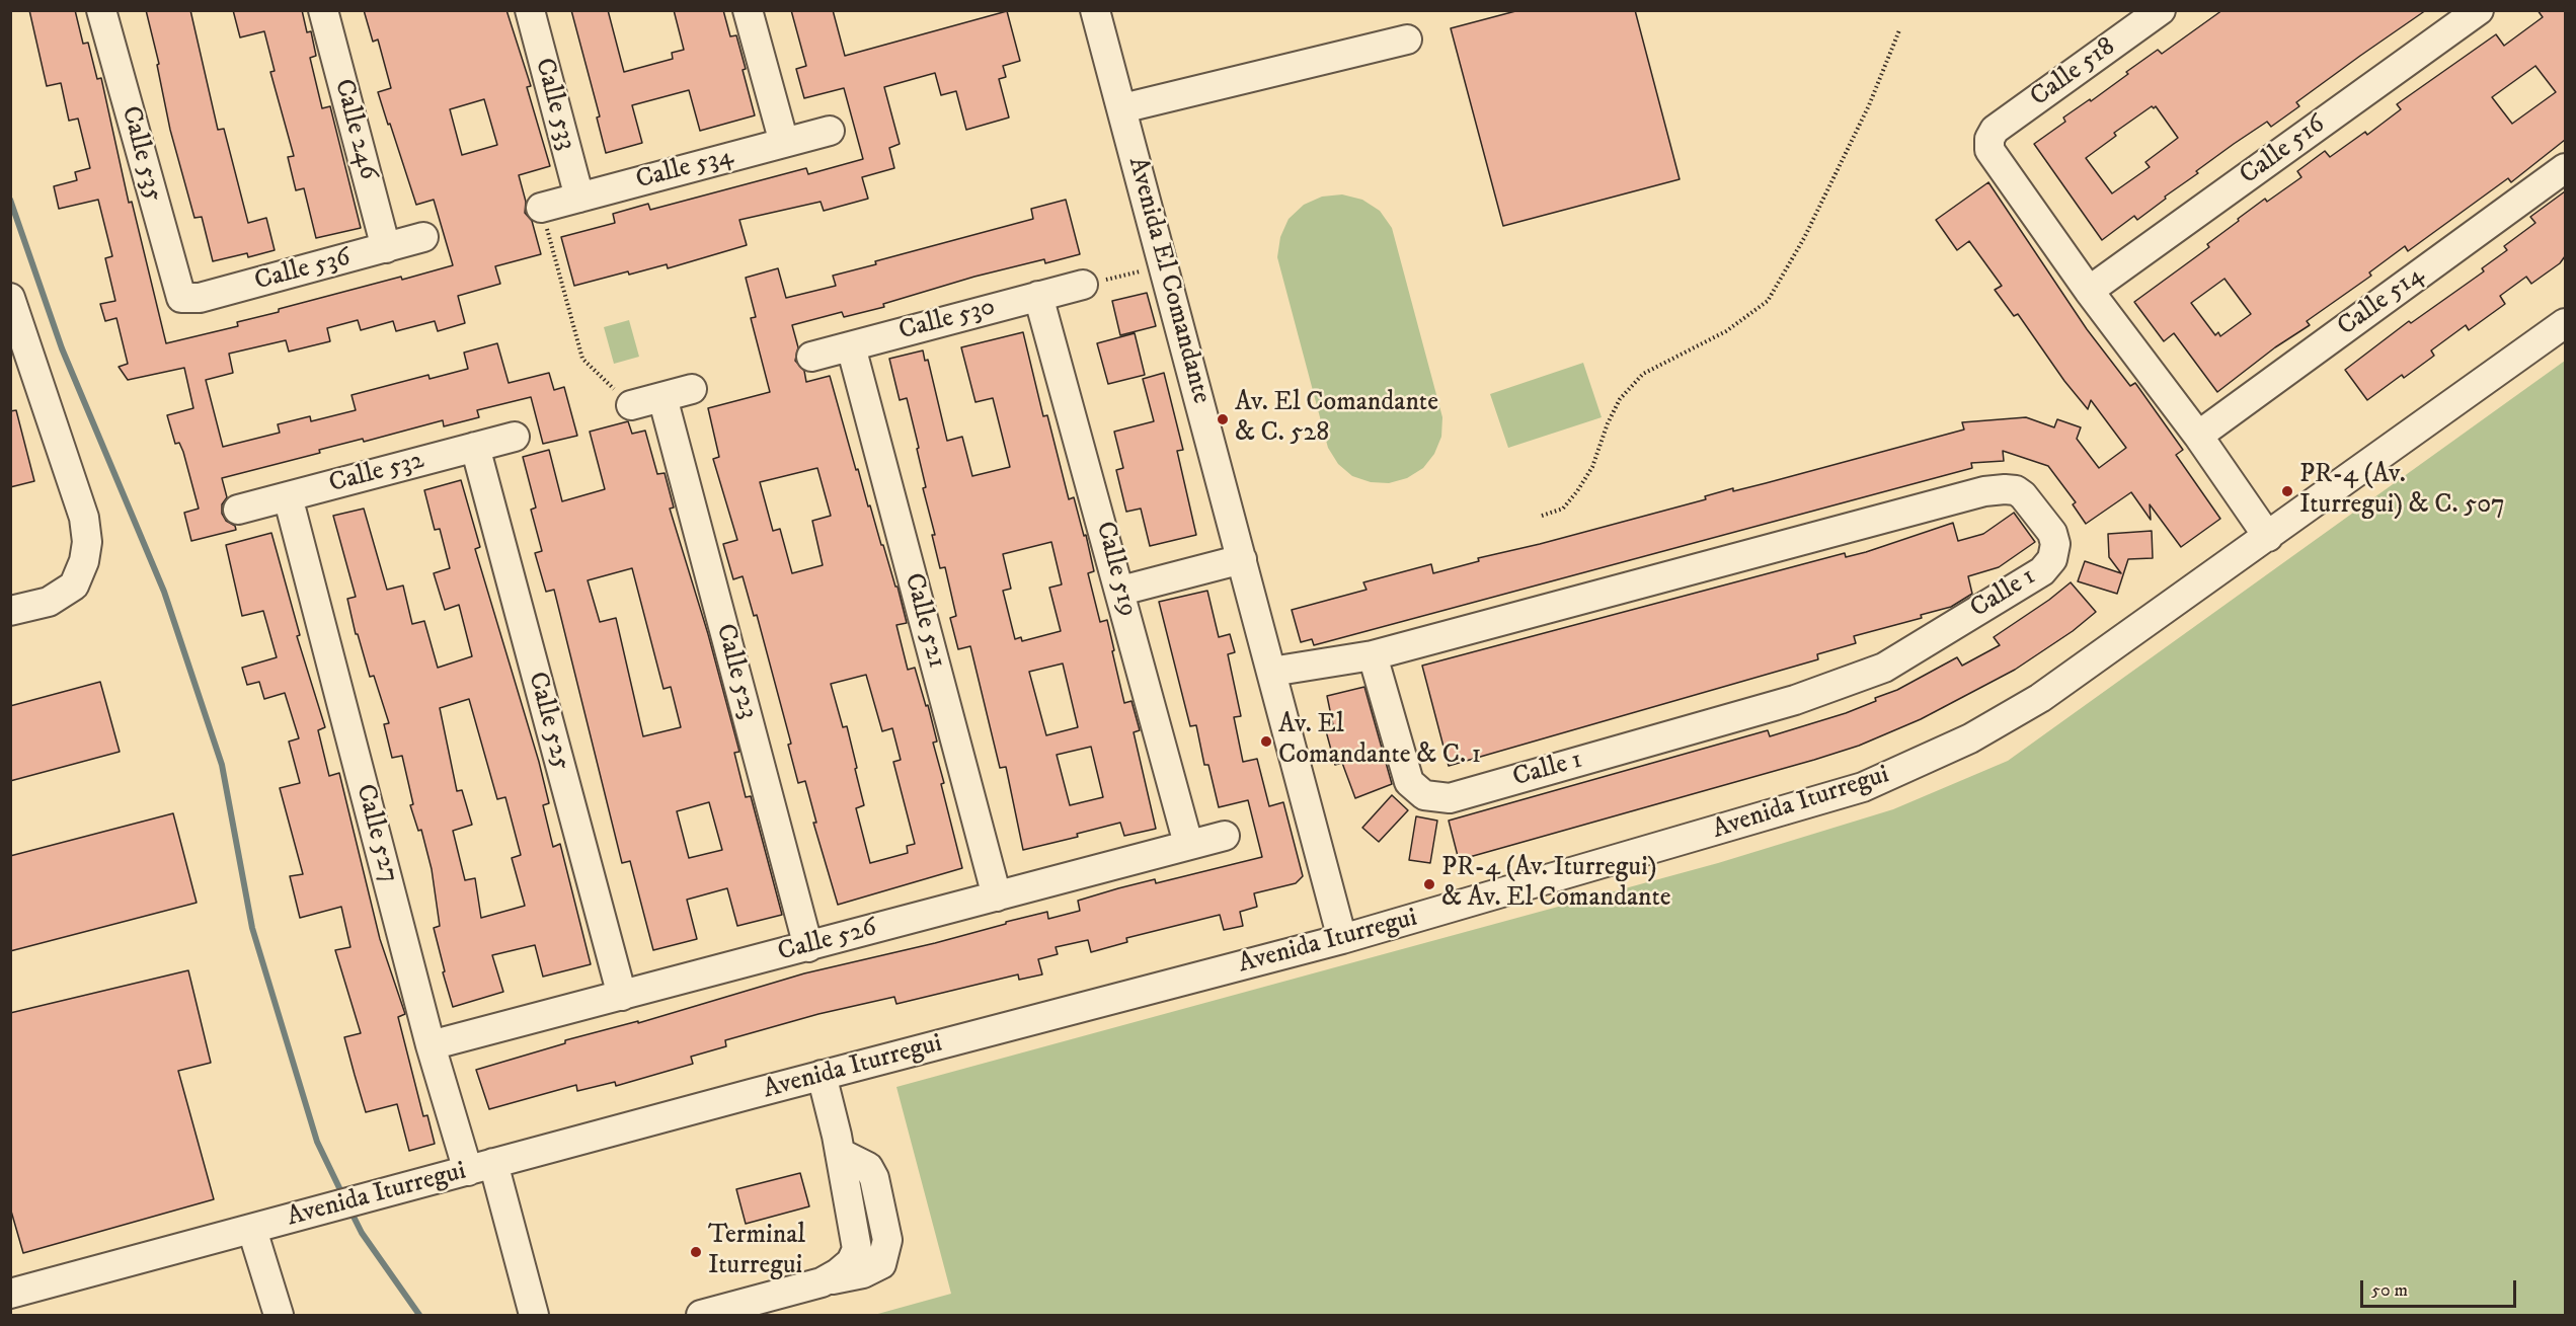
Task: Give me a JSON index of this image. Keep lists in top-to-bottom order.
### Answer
{
  "streets": {
    "street": [
      "Calle 518",
      "Calle 533",
      "Calle 246",
      "Calle 516",
      "Calle 535",
      "Calle 534",
      "Calle 536",
      "Avenida El Comandante",
      "Calle 514",
      "Calle 530",
      "Calle 532",
      "Calle 519",
      "Calle 1",
      "Calle 521",
      "Calle 523",
      "Calle 525",
      "Avenida Iturregui",
      "Calle 527",
      "Calle 526"
    ]
  },
  "crossings": [
    ["Calle 518", "Calle 516"],
    ["Calle 533", "Calle 534"],
    ["Calle 246", "Calle 536"],
    ["Calle 535", "Calle 536"],
    ["Avenida El Comandante", "Calle 1"],
    ["Avenida El Comandante", "Avenida Iturregui"],
    ["Calle 530", "Calle 519"],
    ["Calle 530", "Calle 521"],
    ["Calle 532", "Calle 525"],
    ["Calle 532", "Calle 527"],
    ["Calle 519", "Calle 526"],
    ["Calle 521", "Calle 526"],
    ["Calle 523", "Calle 526"],
    ["Calle 525", "Calle 526"],
    ["Avenida Iturregui", "Calle 527"],
    ["Calle 527", "Calle 526"]
  ],
  "places": [
    "Av. El Comandante & C. 528",
    "PR-4 (Av. Iturregui) & C. 507",
    "Av. El Comandante & C. 1",
    "PR-4 (Av. Iturregui) & Av. El Comandante",
    "Terminal Iturregui"
  ],
  "scale_bar": "50 m"
}
